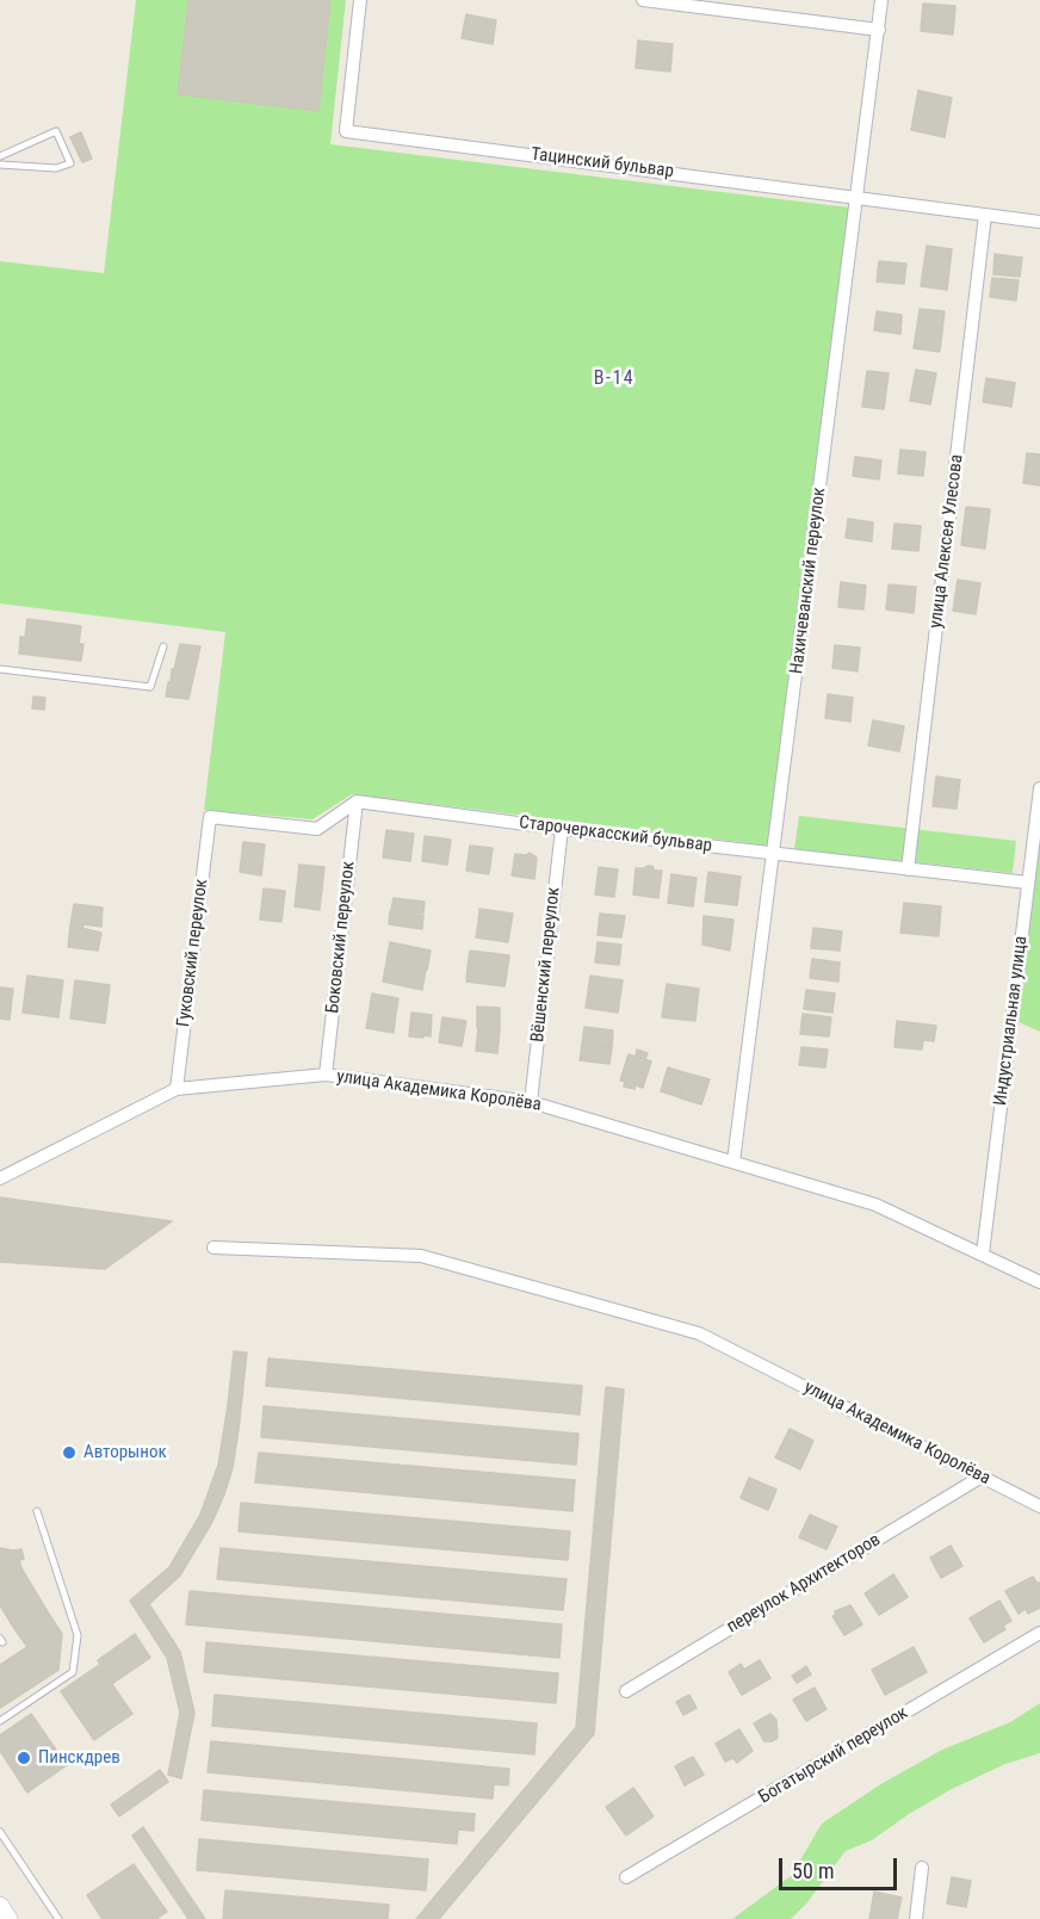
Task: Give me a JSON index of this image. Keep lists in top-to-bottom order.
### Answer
{
  "streets": {
    "street": [
      "Тацинский бульвар",
      "улица Алексея Улесова",
      "Нахичеванский переулок",
      "Старочеркасский бульвар",
      "Боковский переулок",
      "Гуковский переулок",
      "Вёшенский переулок",
      "Индустриальная улица",
      "улица Академика Королёва",
      "переулок Архитекторов",
      "Богатырский переулок"
    ]
  },
  "crossings": [
    ["Тацинский бульвар", "улица Алексея Улесова"],
    ["Тацинский бульвар", "Нахичеванский переулок"],
    ["улица Алексея Улесова", "Старочеркасский бульвар"],
    ["Нахичеванский переулок", "Старочеркасский бульвар"],
    ["Нахичеванский переулок", "улица Академика Королёва"],
    ["Старочеркасский бульвар", "Боковский переулок"],
    ["Старочеркасский бульвар", "Гуковский переулок"],
    ["Старочеркасский бульвар", "Вёшенский переулок"],
    ["Старочеркасский бульвар", "Индустриальная улица"],
    ["Боковский переулок", "Гуковский переулок"],
    ["Боковский переулок", "улица Академика Королёва"],
    ["Гуковский переулок", "улица Академика Королёва"],
    ["Вёшенский переулок", "улица Академика Королёва"],
    ["Индустриальная улица", "улица Академика Королёва"],
    ["улица Академика Королёва", "переулок Архитекторов"]
  ],
  "districts": ["В-14"],
  "places": ["Авторынок", "Пинскдрев"],
  "scale_bar": "50 m"
}
